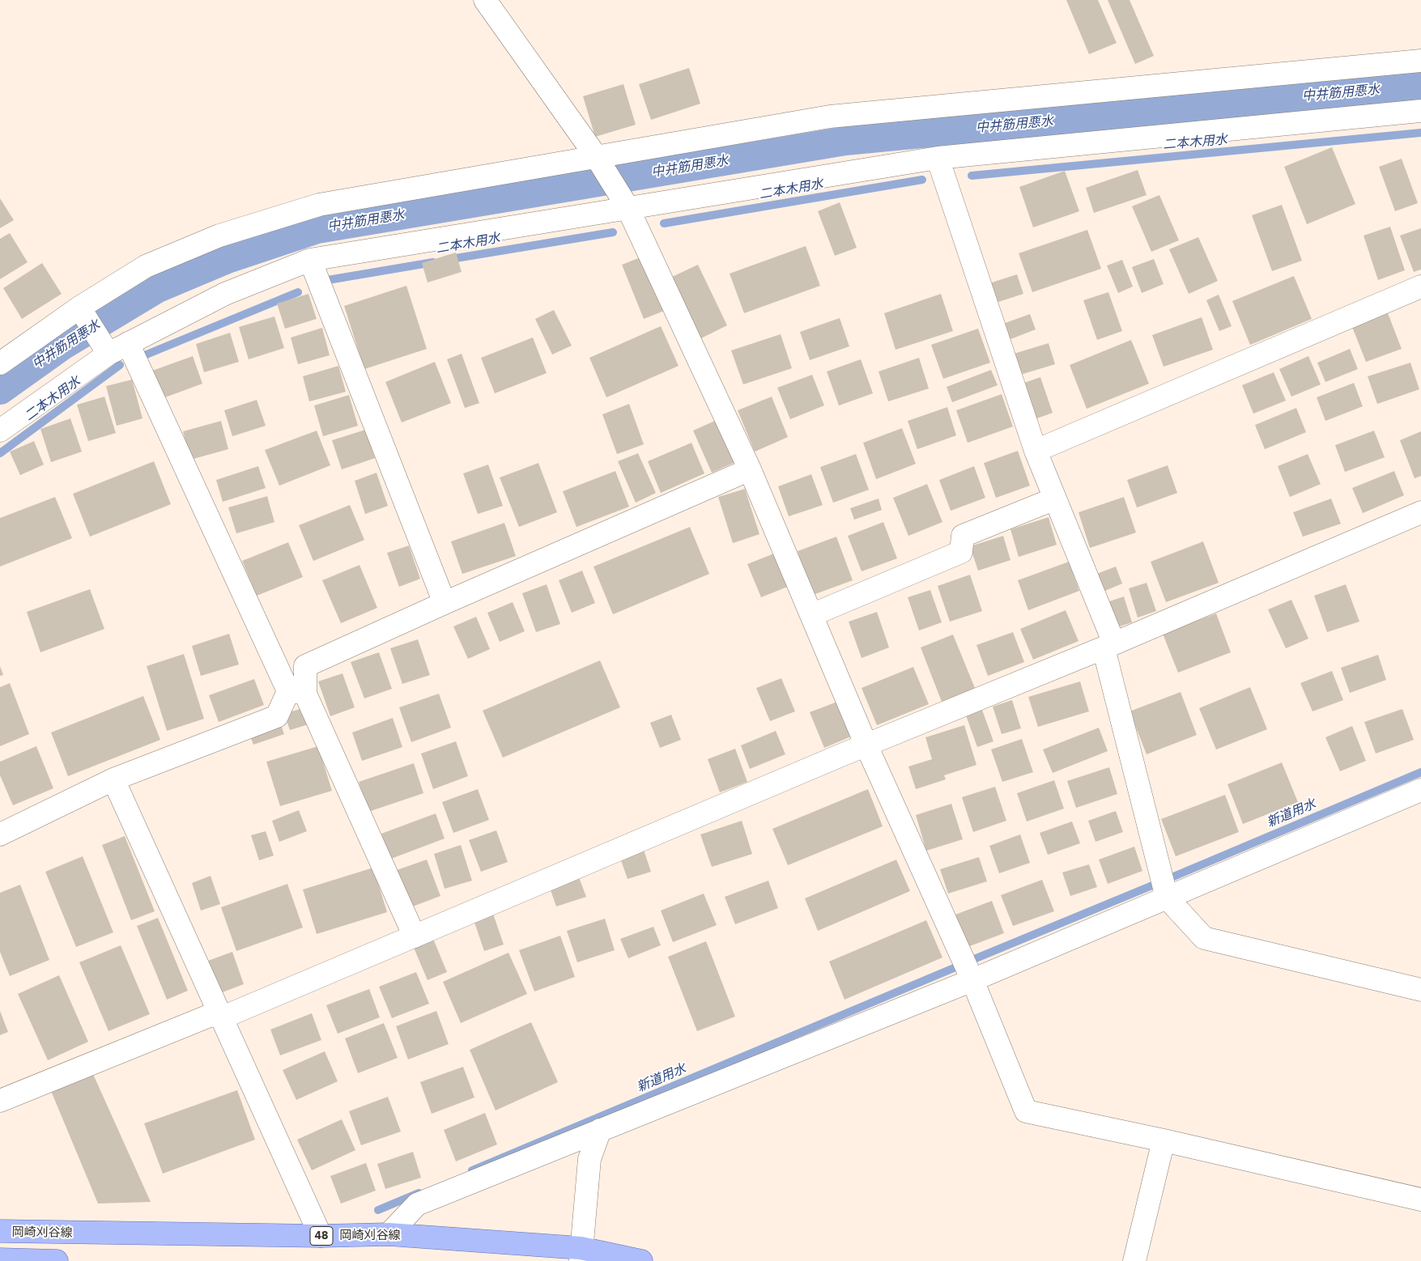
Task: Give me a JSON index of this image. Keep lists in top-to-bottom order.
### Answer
{
  "streets": {
    "main road": ["岡崎刈谷線", "48"]
  },
  "water": ["中井筋用悪水", "二本木用水", "新道用水"]
}
